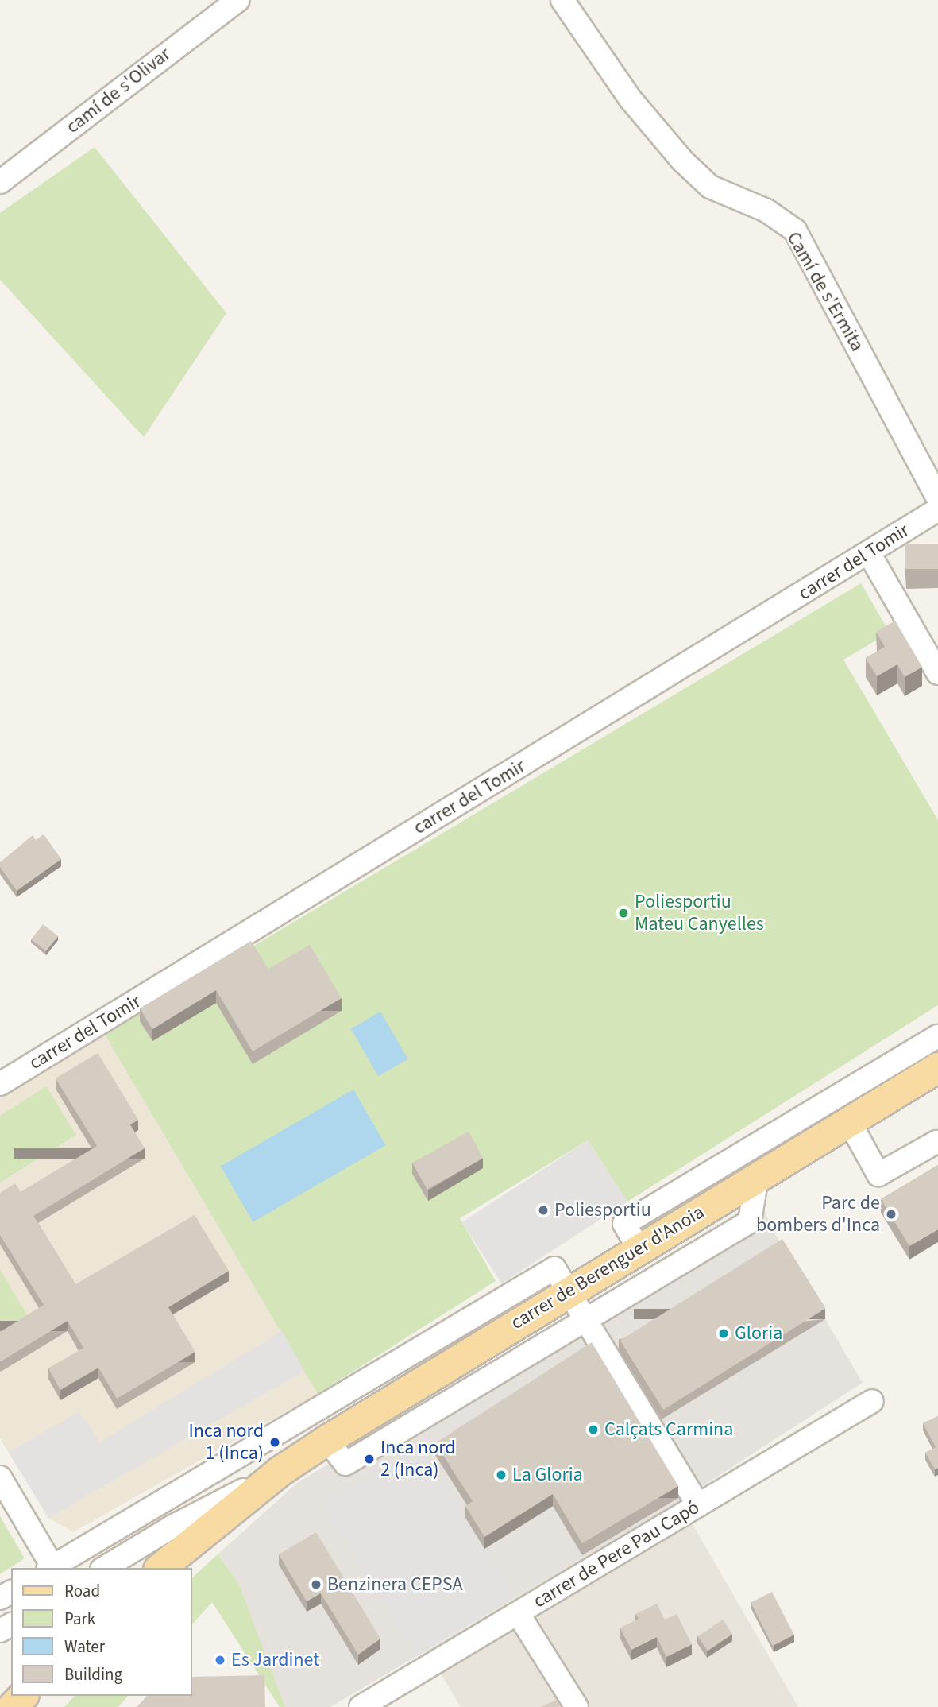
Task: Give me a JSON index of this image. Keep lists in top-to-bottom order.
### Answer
{
  "streets": {
    "main road": ["carrer de Berenguer d'Anoia"],
    "street": [
      "camí de s'Olivar",
      "Camí de s'Ermita",
      "carrer del Tomir",
      "carrer de Pere Pau Capó"
    ]
  },
  "places": [
    "Poliesportiu Mateu Canyelles",
    "Poliesportiu",
    "Parc de bombers d'Inca",
    "Gloria",
    "Calçats Carmina",
    "Inca nord 1 (Inca)",
    "Inca nord 2 (Inca)",
    "La Gloria",
    "Benzinera CEPSA",
    "Es Jardinet"
  ],
  "legend": [
    "Road",
    "Park",
    "Water",
    "Building"
  ]
}
